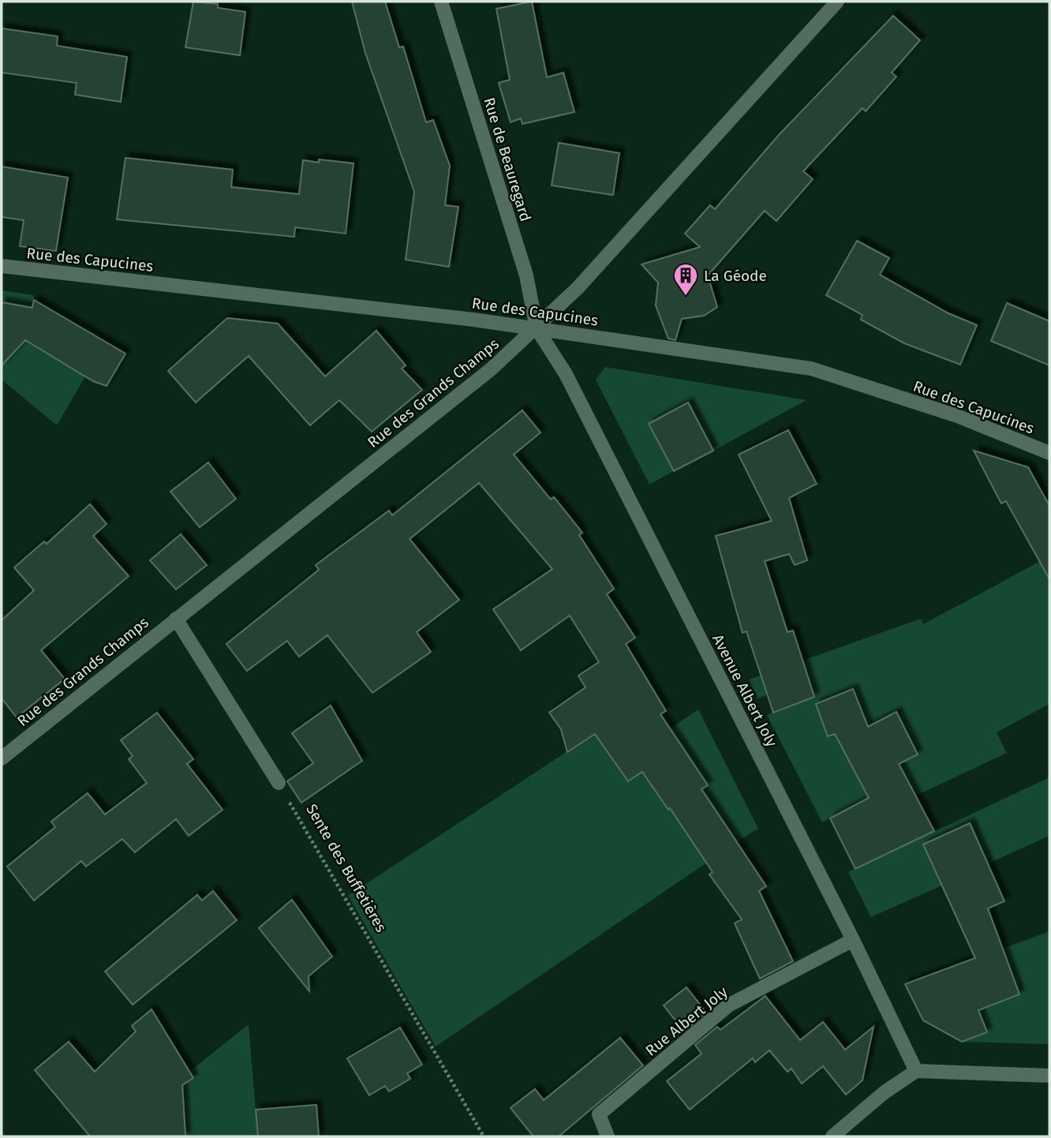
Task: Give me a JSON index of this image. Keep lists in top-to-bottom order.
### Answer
{
  "streets": {
    "street": [
      "Rue de Beauregard",
      "Rue des Capucines",
      "Rue des Grands Champs",
      "Avenue Albert Joly",
      "Rue Albert Joly"
    ],
    "path": ["Sente des Buffetières"]
  },
  "crossings": [
    ["Rue de Beauregard", "Rue des Capucines"],
    ["Rue de Beauregard", "Rue des Grands Champs"],
    ["Rue de Beauregard", "Avenue Albert Joly"],
    ["Rue des Capucines", "Rue des Grands Champs"],
    ["Rue des Capucines", "Avenue Albert Joly"],
    ["Rue des Grands Champs", "Avenue Albert Joly"],
    ["Avenue Albert Joly", "Rue Albert Joly"]
  ],
  "places": {
    "building": ["La Géode"]
  }
}
